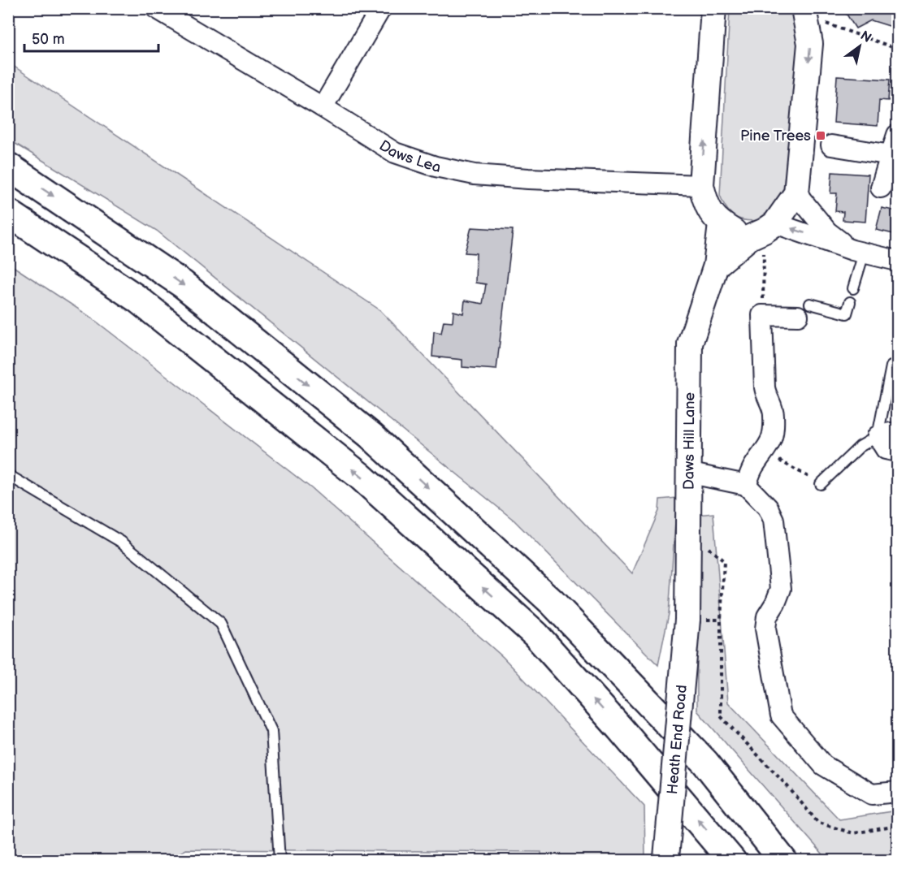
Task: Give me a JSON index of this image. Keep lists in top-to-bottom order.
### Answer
{
  "streets": {
    "street": ["Daws Lea", "Daws Hill Lane", "Heath End Road"]
  },
  "crossings": [
    ["Daws Hill Lane", "Heath End Road"]
  ],
  "places": {
    "transit": ["Pine Trees"]
  },
  "scale_bar": "50 m",
  "north": "top right"
}
